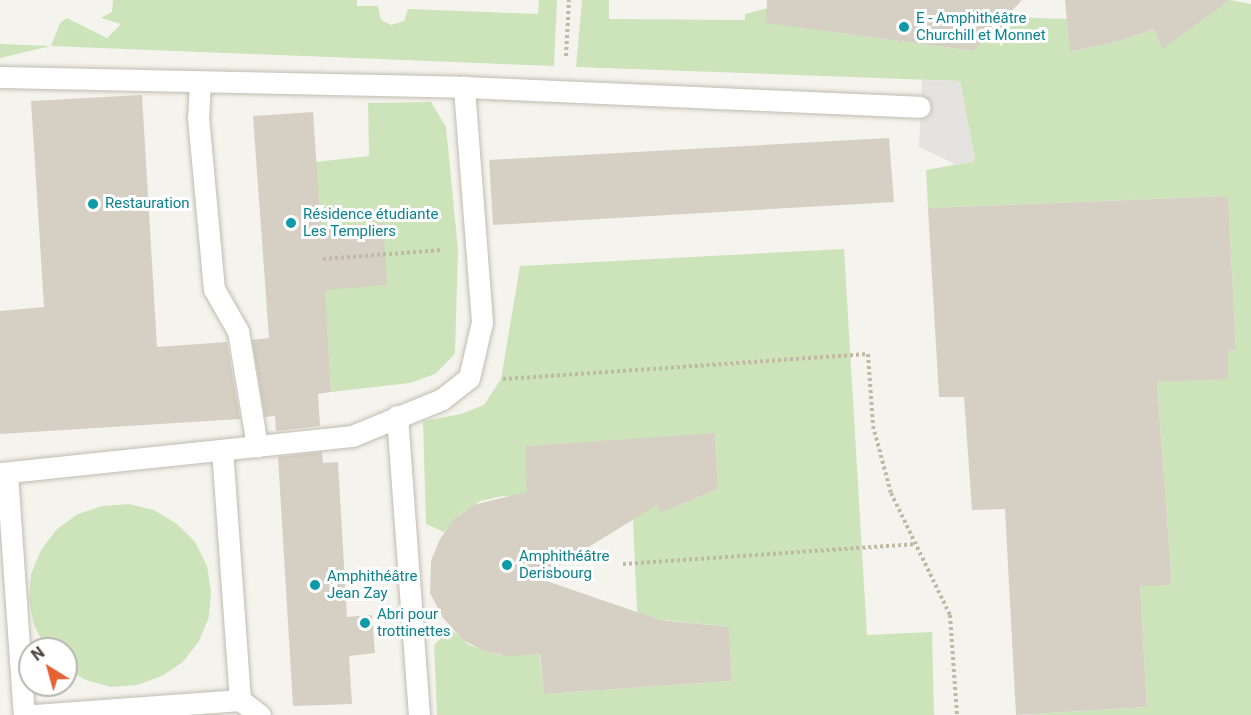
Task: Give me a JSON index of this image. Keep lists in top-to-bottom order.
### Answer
{
  "places": [
    "E - Amphithéâtre Churchill et Monnet",
    "Restauration",
    "Résidence étudiante Les Templiers",
    "Amphithéâtre Derisbourg",
    "Amphithéâtre Jean Zay",
    "Abri pour trottinettes"
  ],
  "north": "top left"
}
